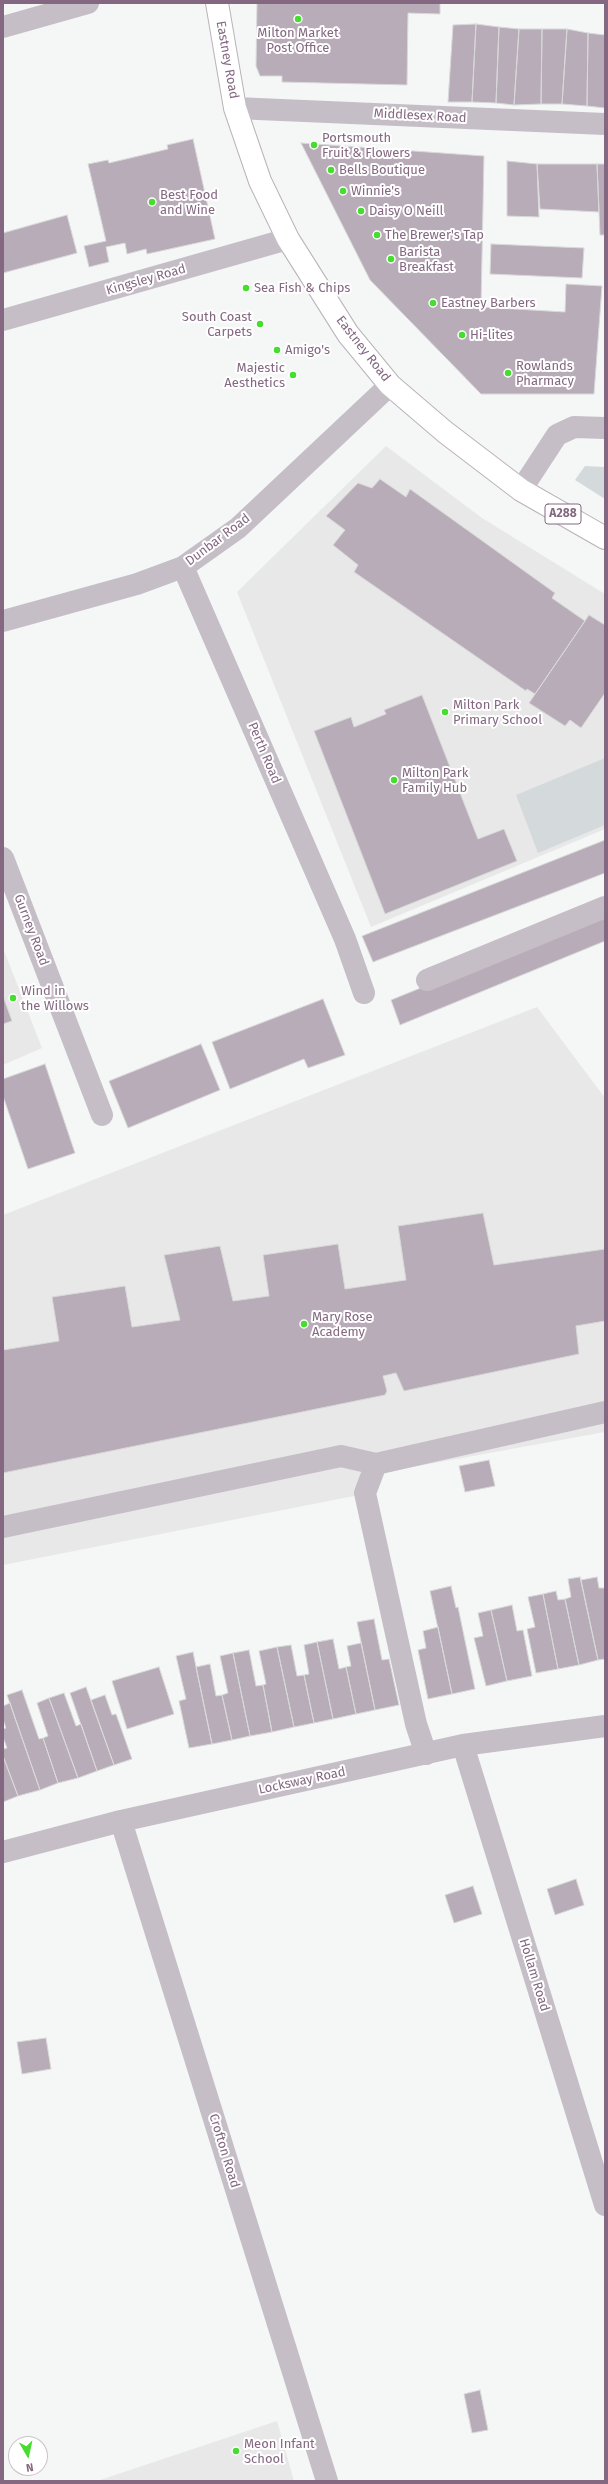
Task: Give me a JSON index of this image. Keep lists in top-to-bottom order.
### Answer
{
  "streets": {
    "main road": ["Eastney Road", "A288"],
    "street": [
      "Middlesex Road",
      "Kingsley Road",
      "Dunbar Road",
      "Perth Road",
      "Gurney Road",
      "Locksway Road",
      "Hollam Road",
      "Crofton Road"
    ]
  },
  "crossings": [
    ["Eastney Road", "Middlesex Road"],
    ["Eastney Road", "Kingsley Road"],
    ["Eastney Road", "Dunbar Road"],
    ["Dunbar Road", "Perth Road"],
    ["Locksway Road", "Hollam Road"],
    ["Locksway Road", "Crofton Road"]
  ],
  "places": [
    "Milton Market Post Office",
    "Portsmouth Fruit & Flowers",
    "Bells Boutique",
    "Winnie's",
    "Best Food and Wine",
    "Daisy O Neill",
    "The Brewer's Tap",
    "Barista Breakfast",
    "Sea Fish & Chips",
    "Eastney Barbers",
    "South Coast Carpets",
    "Hi-lites",
    "Amigo's",
    "Rowlands Pharmacy",
    "Majestic Aesthetics",
    "Milton Park Primary School",
    "Milton Park Family Hub",
    "Wind in the Willows",
    "Mary Rose Academy",
    "Meon Infant School"
  ],
  "north": "bottom"
}
